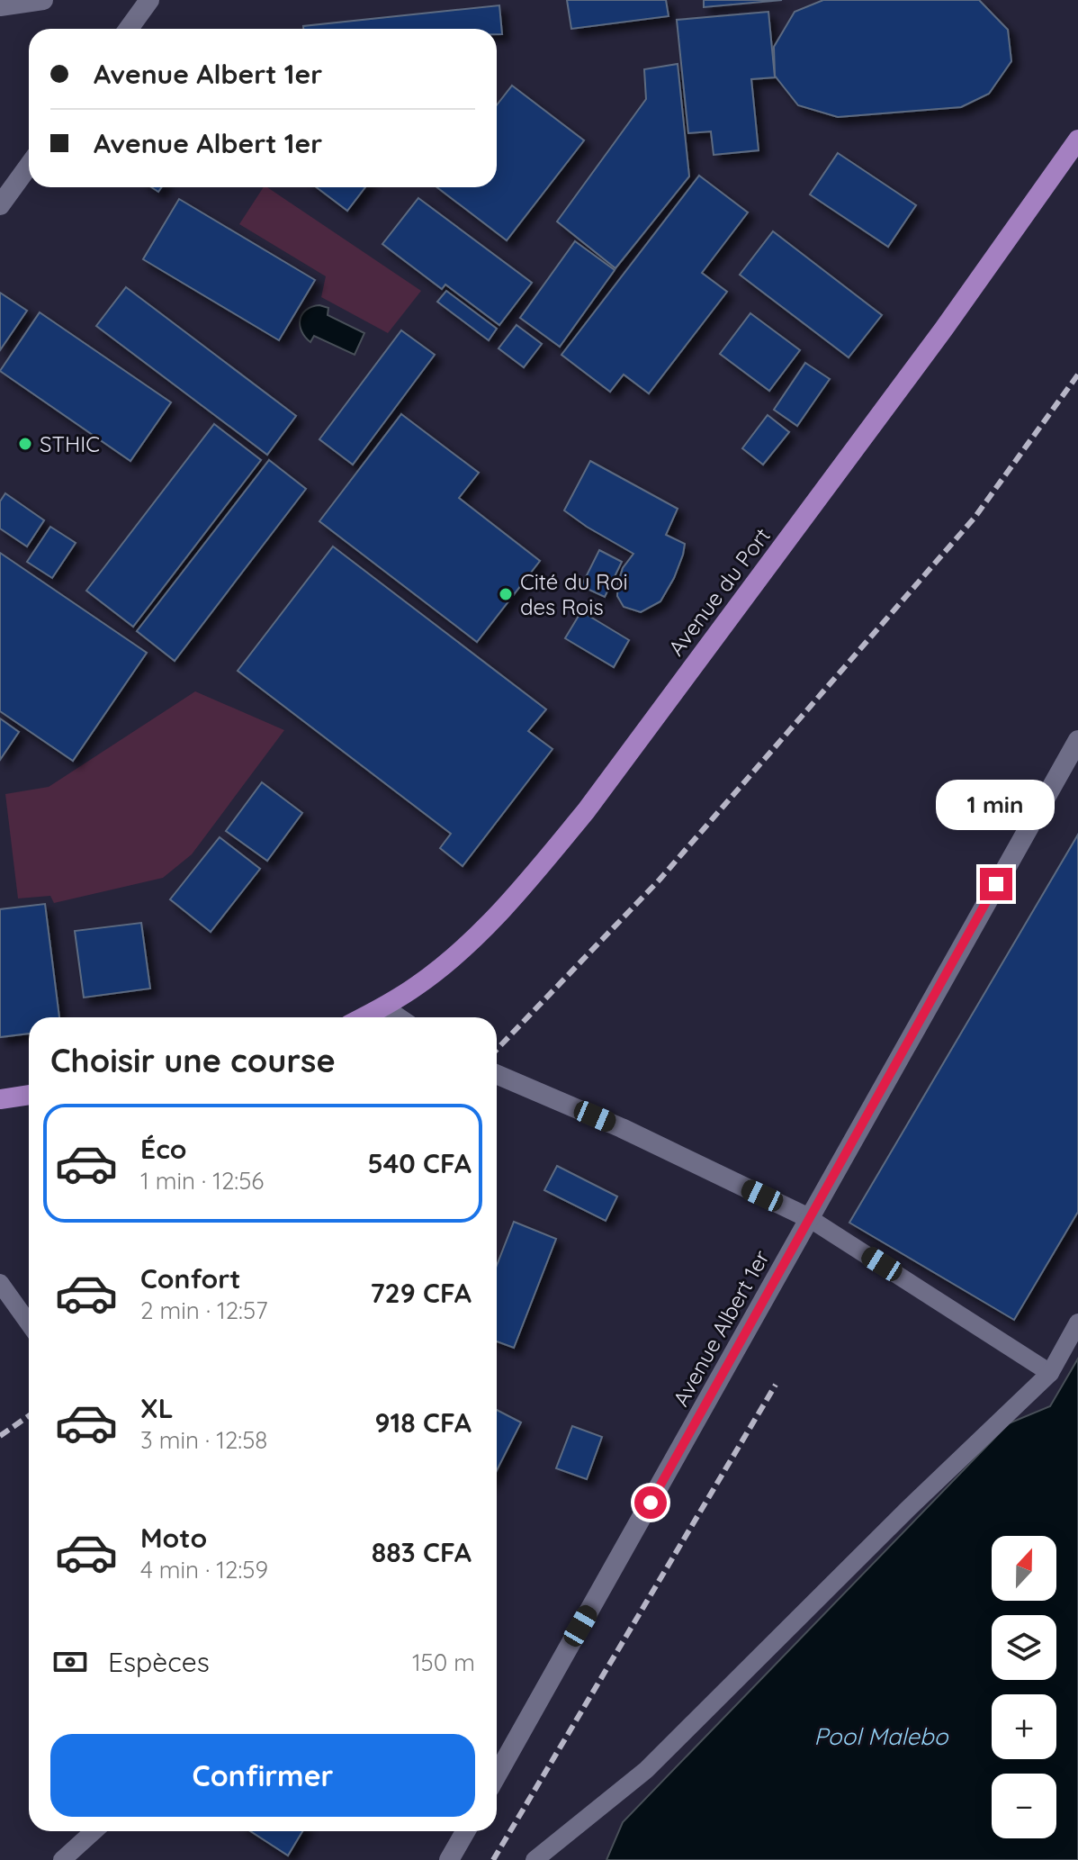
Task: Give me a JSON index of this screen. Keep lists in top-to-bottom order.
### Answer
{
  "streets": {
    "main road": ["Avenue du Port"],
    "street": ["Avenue Albert 1er"]
  },
  "water": ["Pool Malebo"],
  "places": ["STHIC", "Cité du Roi des Rois"],
  "north": "top",
  "page": {
    "banner": ["Avenue Albert 1er", "Avenue Albert 1er"],
    "bubble": "1 min",
    "heading": "Choisir une course",
    "list": [
      {
        "name": "Éco",
        "note": "1 min · 12:56",
        "value": "540 CFA"
      },
      {
        "name": "Confort",
        "note": "2 min · 12:57",
        "value": "729 CFA"
      },
      {
        "name": "XL",
        "note": "3 min · 12:58",
        "value": "918 CFA"
      },
      {
        "name": "Moto",
        "note": "4 min · 12:59",
        "value": "883 CFA"
      }
    ],
    "map_buttons": ["+", "−"],
    "pay": ["Espèces", "150 m"],
    "buttons": "Confirmer"
  }
}
